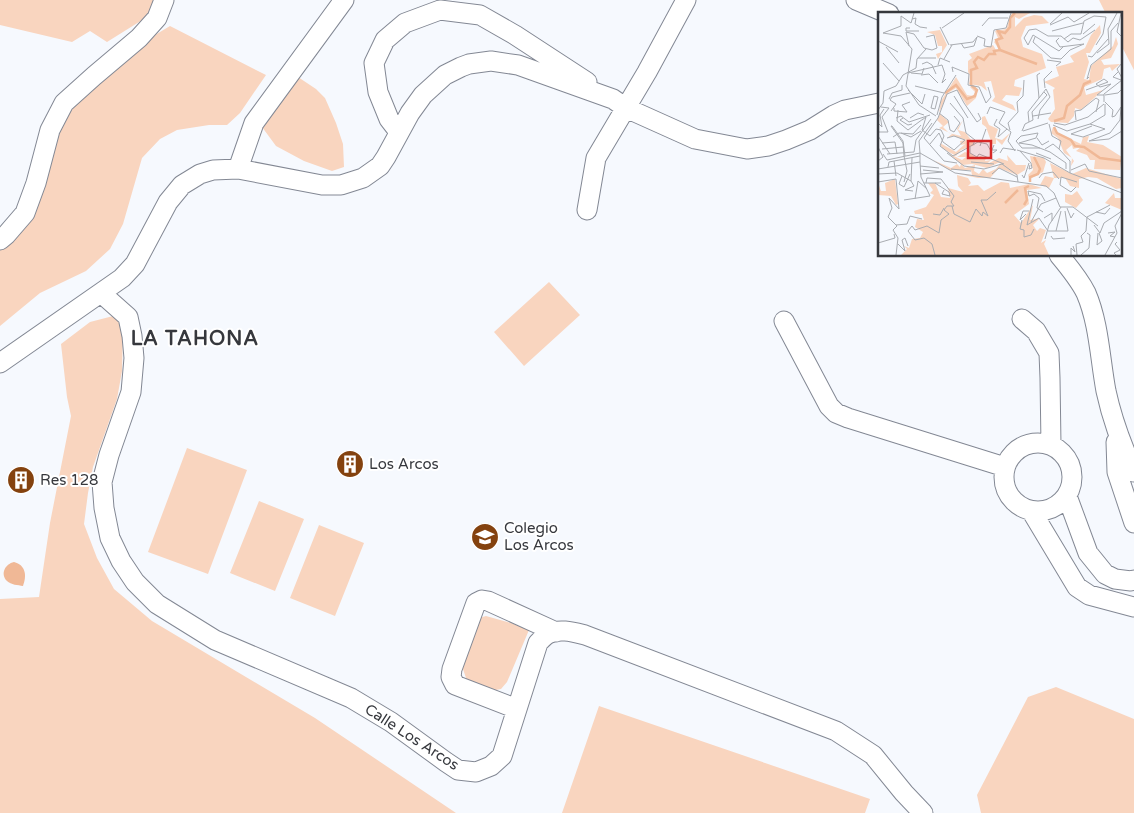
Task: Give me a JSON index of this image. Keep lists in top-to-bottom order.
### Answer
{
  "streets": {
    "street": ["Calle Los Arcos"]
  },
  "districts": ["LA TAHONA"],
  "places": {
    "building": ["Los Arcos", "Res 128"],
    "school or university": ["Colegio Los Arcos"]
  }
}
